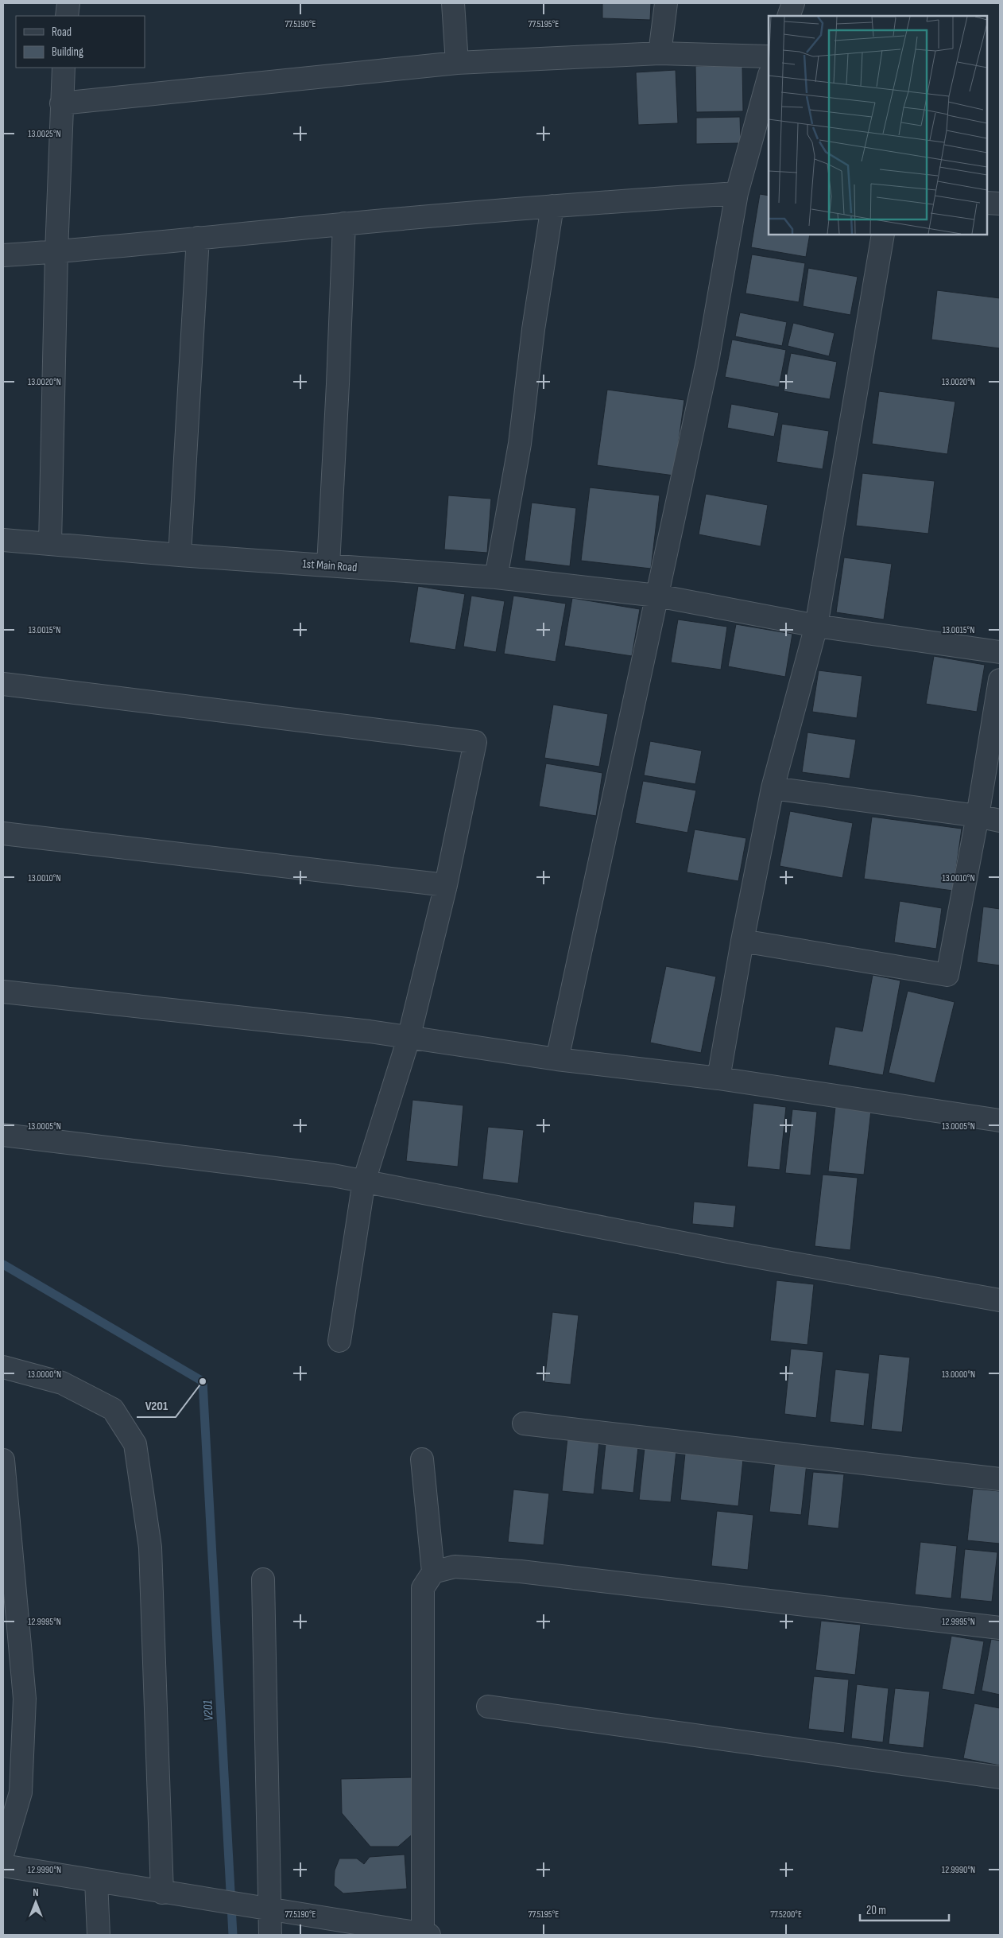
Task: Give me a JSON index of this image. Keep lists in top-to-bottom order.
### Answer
{
  "streets": {
    "street": ["1st Main Road"]
  },
  "water": ["V201"],
  "places": ["V201"],
  "legend": ["Road", "Building"],
  "scale_bar": "20 m",
  "north": "top",
  "coordinates": [
    "77.5190°E",
    "77.5195°E",
    "13.0025°N",
    "13.0020°N",
    "13.0015°N",
    "13.0010°N",
    "13.0005°N",
    "13.0000°N",
    "12.9995°N",
    "12.9990°N",
    "77.5200°E"
  ]
}
